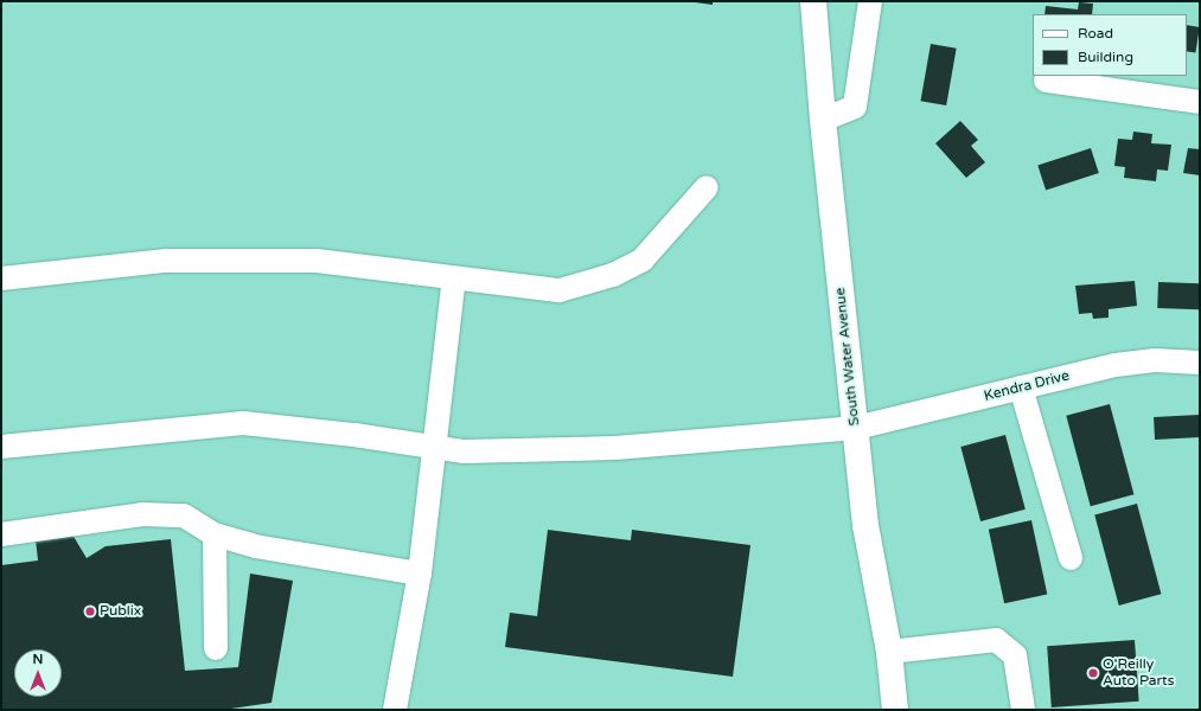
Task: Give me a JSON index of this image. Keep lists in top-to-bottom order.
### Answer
{
  "streets": {
    "main road": ["South Water Avenue"],
    "street": ["Kendra Drive"]
  },
  "crossings": [
    ["South Water Avenue", "Kendra Drive"]
  ],
  "places": ["Publix", "O'Reilly Auto Parts"],
  "legend": ["Road", "Building"],
  "north": "top"
}
